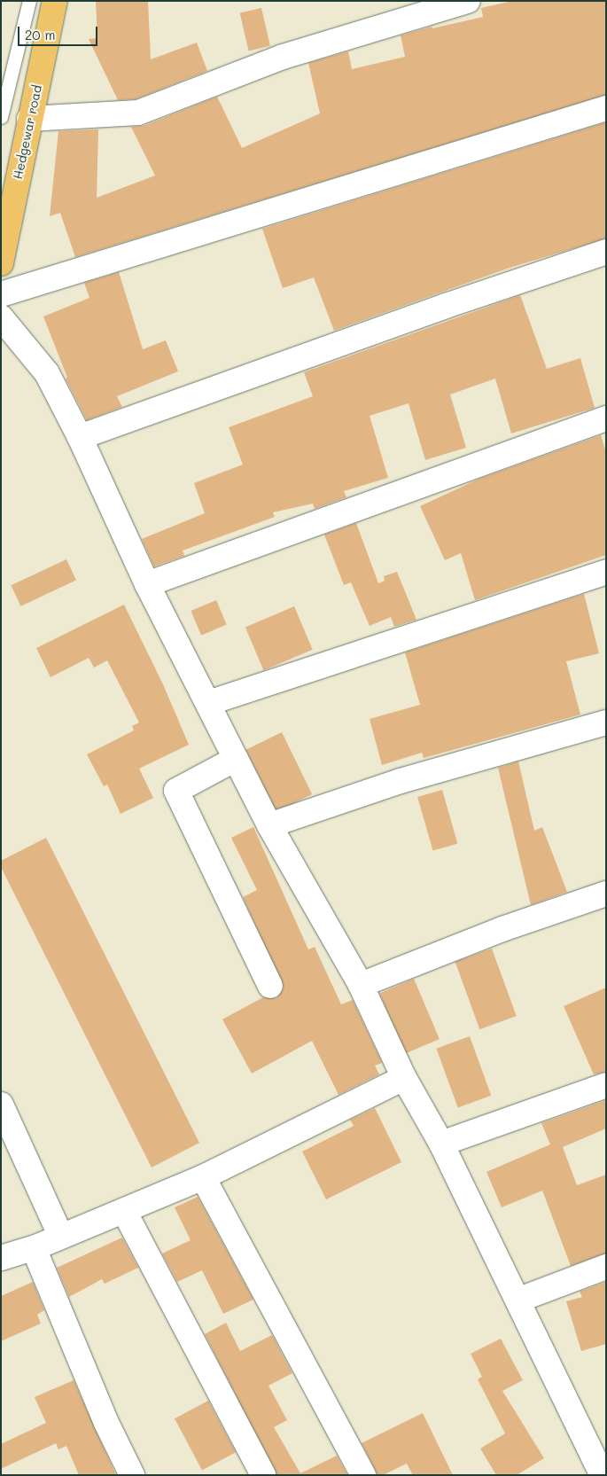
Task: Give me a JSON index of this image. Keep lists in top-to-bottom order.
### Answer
{
  "streets": {
    "main road": ["Hedgewar road"]
  },
  "scale_bar": "20 m"
}
